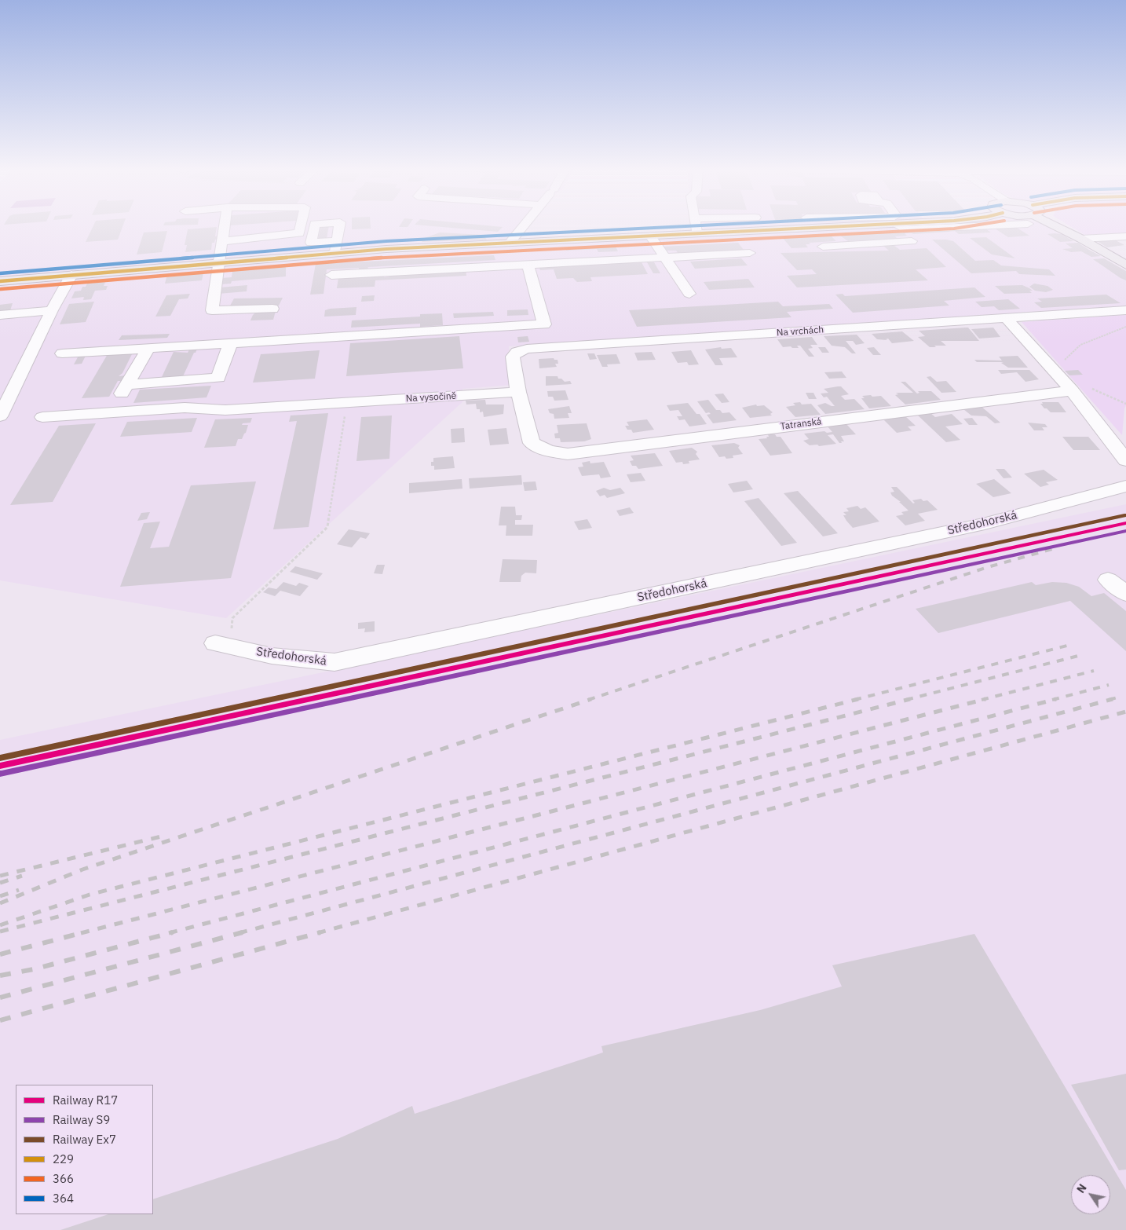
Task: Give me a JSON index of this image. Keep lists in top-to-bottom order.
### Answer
{
  "streets": {
    "street": [
      "Na vrchách",
      "Na vysočině",
      "Tatranská",
      "Středohorská"
    ]
  },
  "crossings": [
    ["Na vrchách", "Na vysočině"],
    ["Na vrchách", "Tatranská"],
    ["Na vysočině", "Tatranská"]
  ],
  "lines": [
    "transit line 229",
    "transit line 366",
    "transit line 364",
    "rail line Ex7",
    "rail line R17",
    "rail line S9"
  ],
  "legend": [
    "Railway R17",
    "Railway S9",
    "Railway Ex7",
    "229",
    "366",
    "364"
  ],
  "north": "top left"
}
